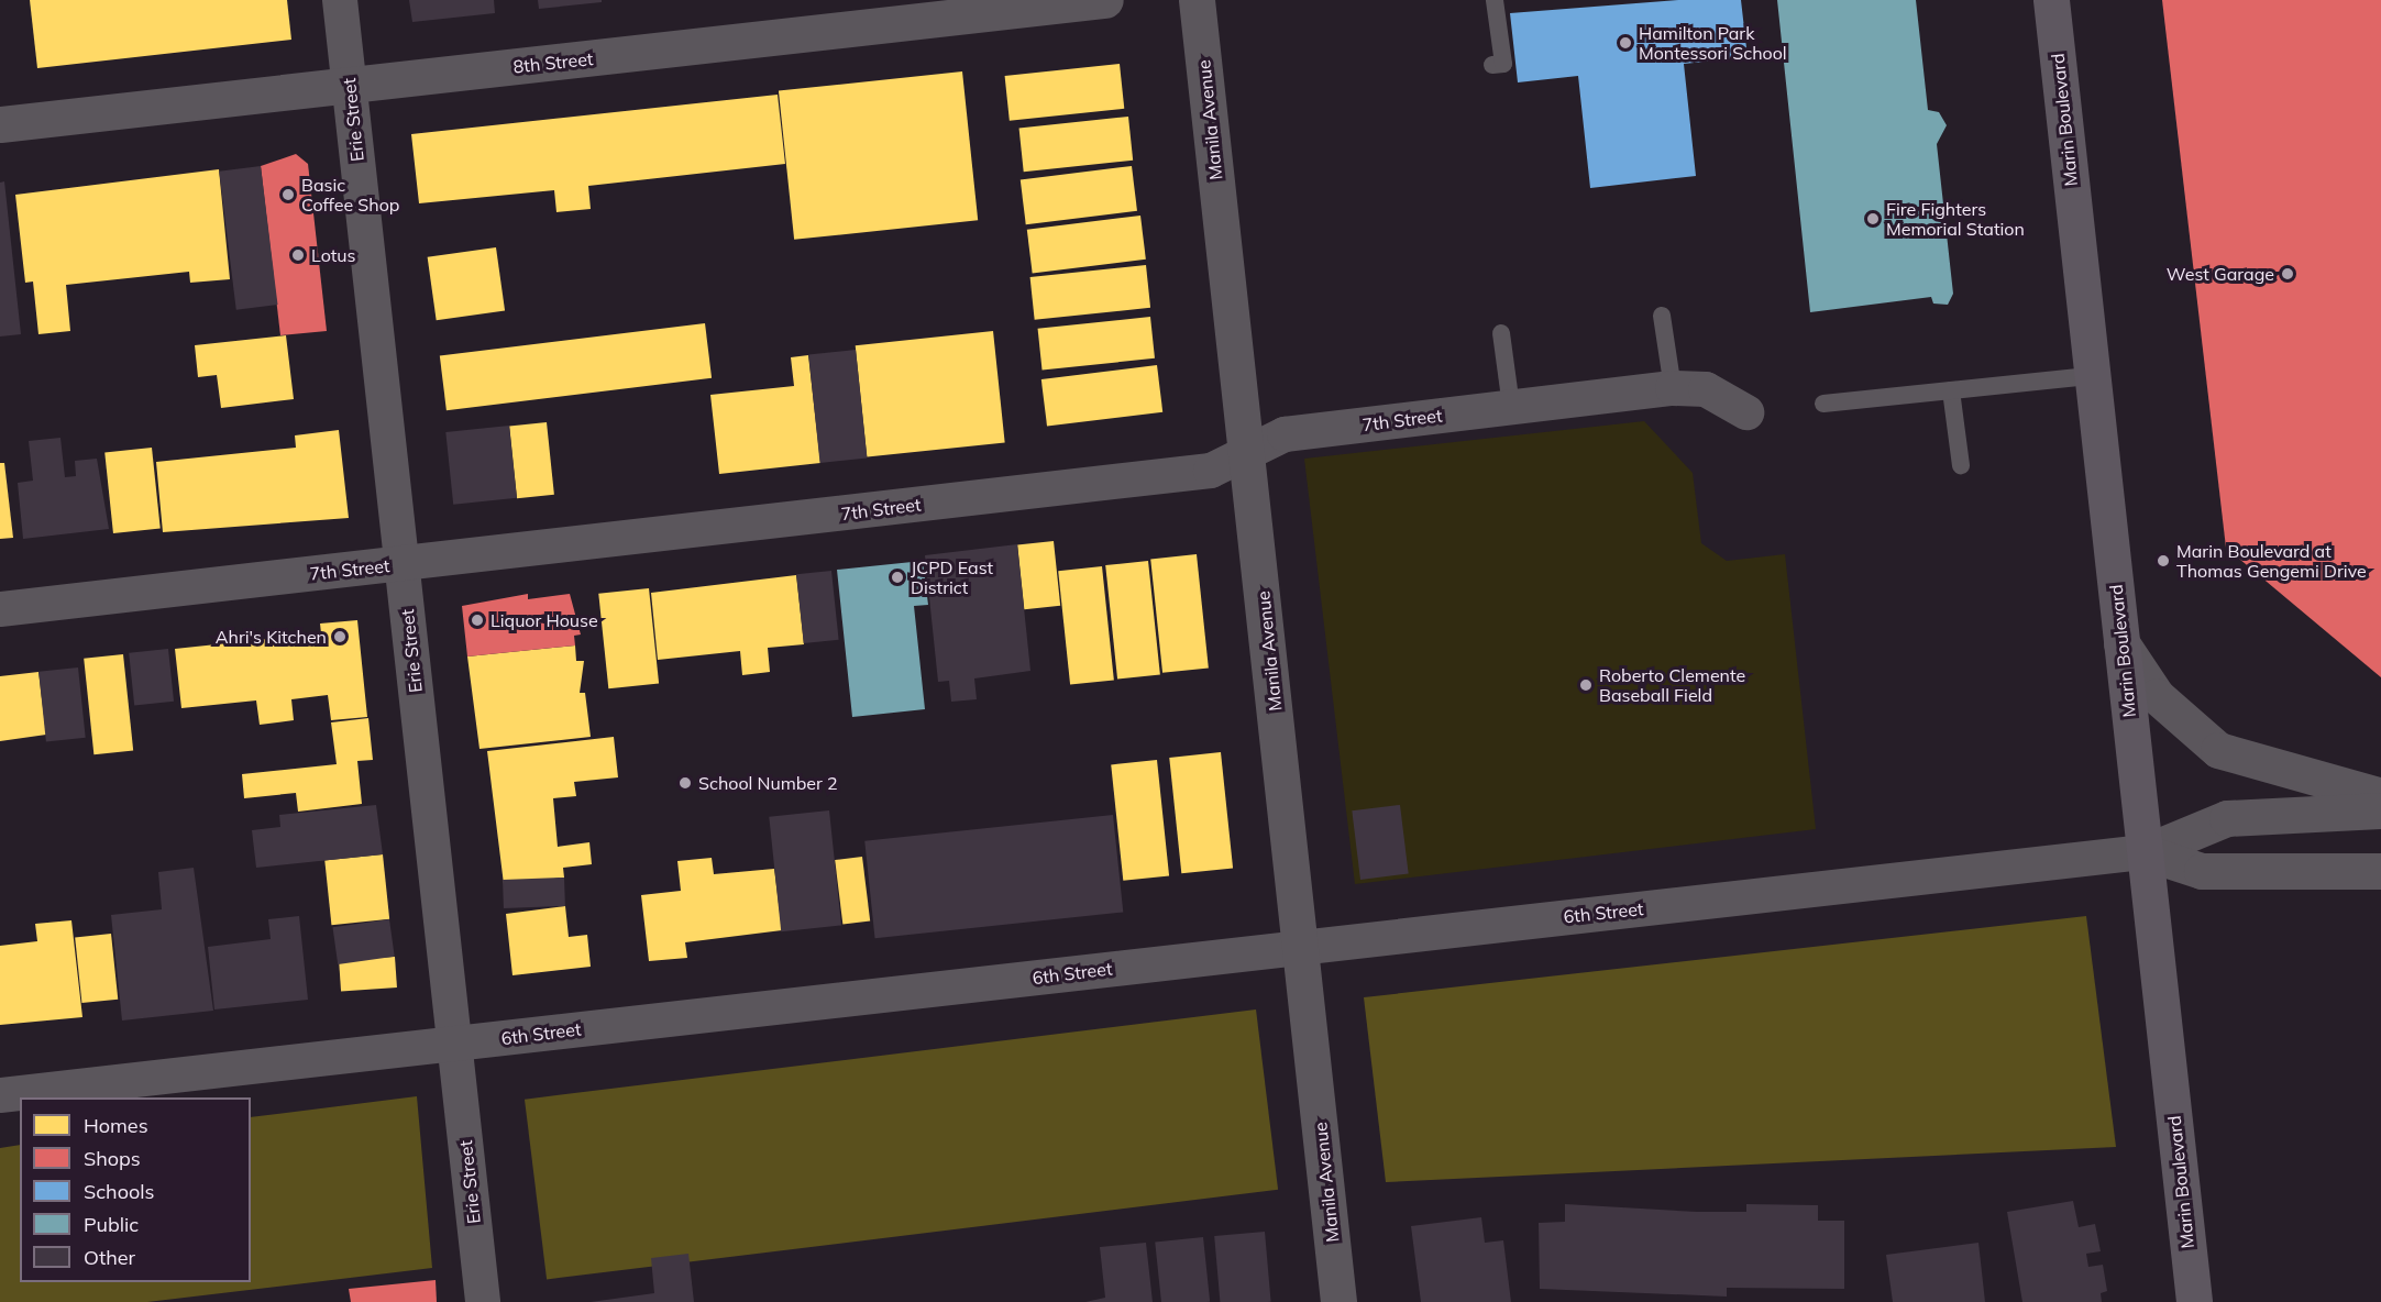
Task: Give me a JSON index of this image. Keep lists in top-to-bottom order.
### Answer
{
  "streets": {
    "main road": ["Marin Boulevard"],
    "street": [
      "8th Street",
      "Erie Street",
      "Manila Avenue",
      "7th Street",
      "6th Street"
    ]
  },
  "crossings": [
    ["8th Street", "Erie Street"],
    ["Erie Street", "7th Street"],
    ["Erie Street", "6th Street"],
    ["Manila Avenue", "7th Street"],
    ["Manila Avenue", "6th Street"],
    ["Marin Boulevard", "6th Street"]
  ],
  "places": [
    "Hamilton Park Montessori School",
    "Basic Coffee Shop",
    "Fire Fighters Memorial Station",
    "Lotus",
    "West Garage",
    "Marin Boulevard at Thomas Gengemi Drive",
    "JCPD East District",
    "Liquor House",
    "Ahri's Kitchen",
    "Roberto Clemente Baseball Field",
    "School Number 2"
  ],
  "legend": [
    "Homes",
    "Shops",
    "Schools",
    "Public",
    "Other"
  ]
}
